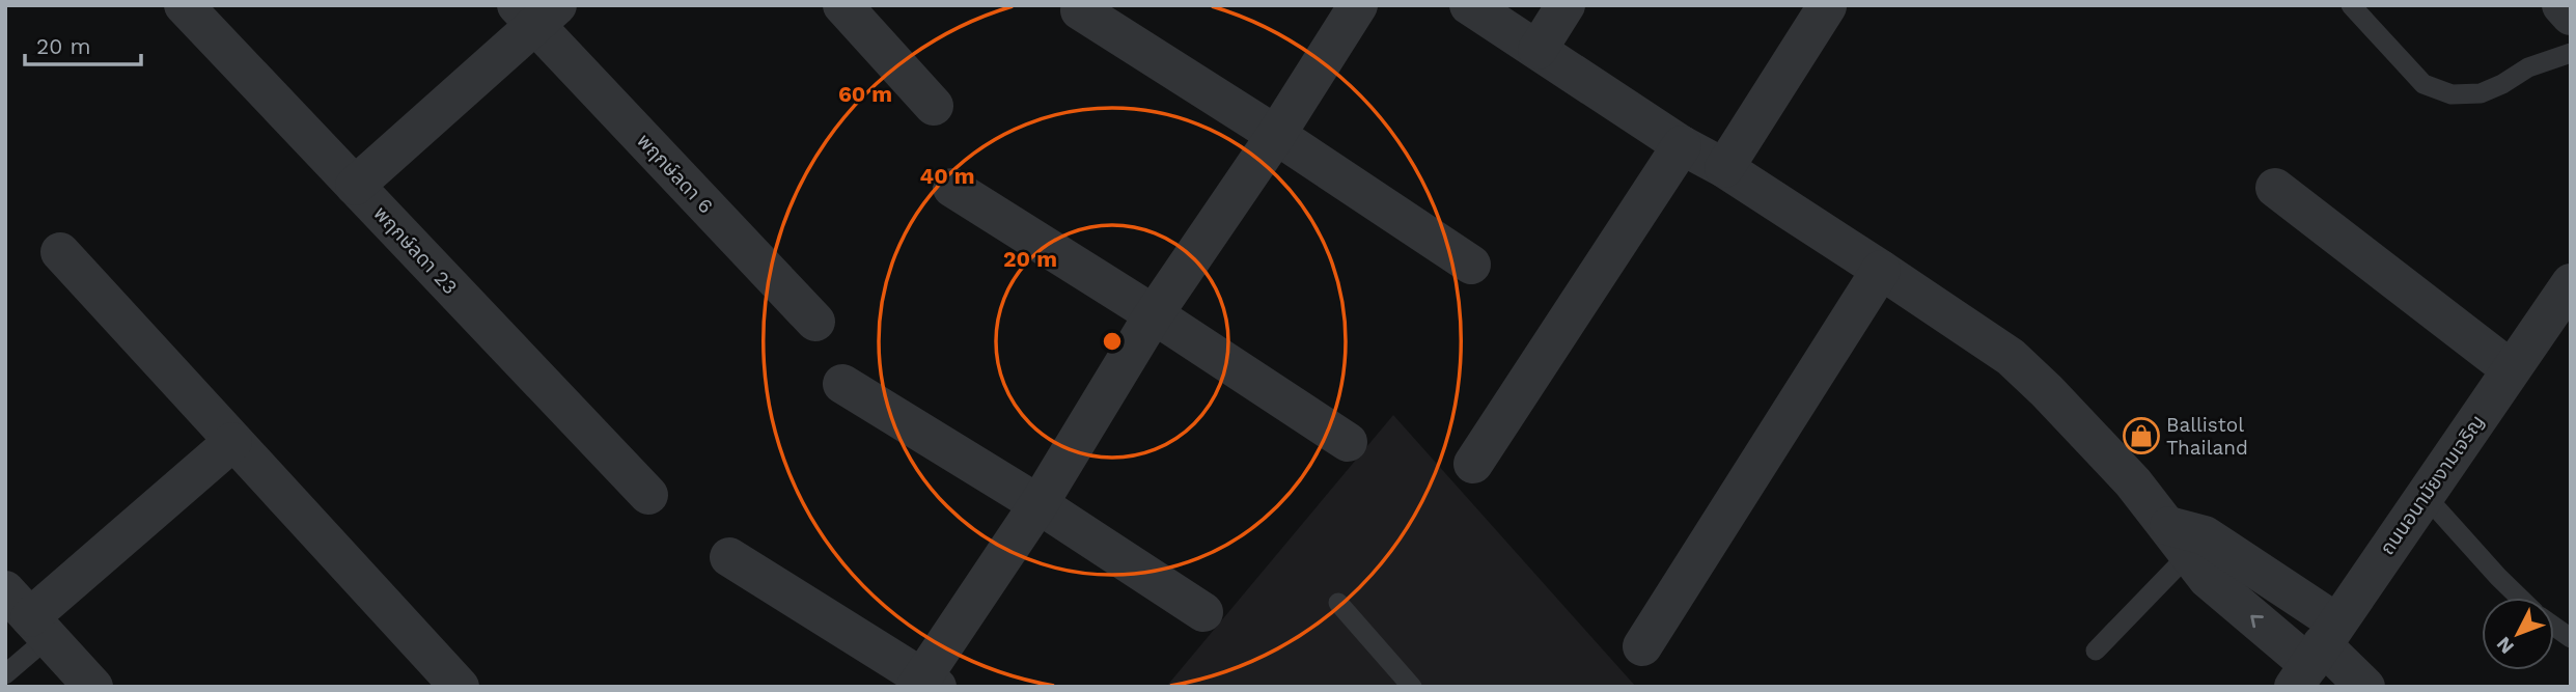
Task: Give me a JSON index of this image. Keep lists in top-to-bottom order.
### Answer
{
  "streets": {
    "street": ["พฤกษ์ลดา 6", "พฤกษ์ลดา 23", "ถนนอนามัยงามเจริญ"]
  },
  "places": {
    "shop": ["Ballistol Thailand"]
  },
  "scale_bar": "20 m",
  "north": "bottom left",
  "rings": ["60 m", "40 m", "20 m"]
}
